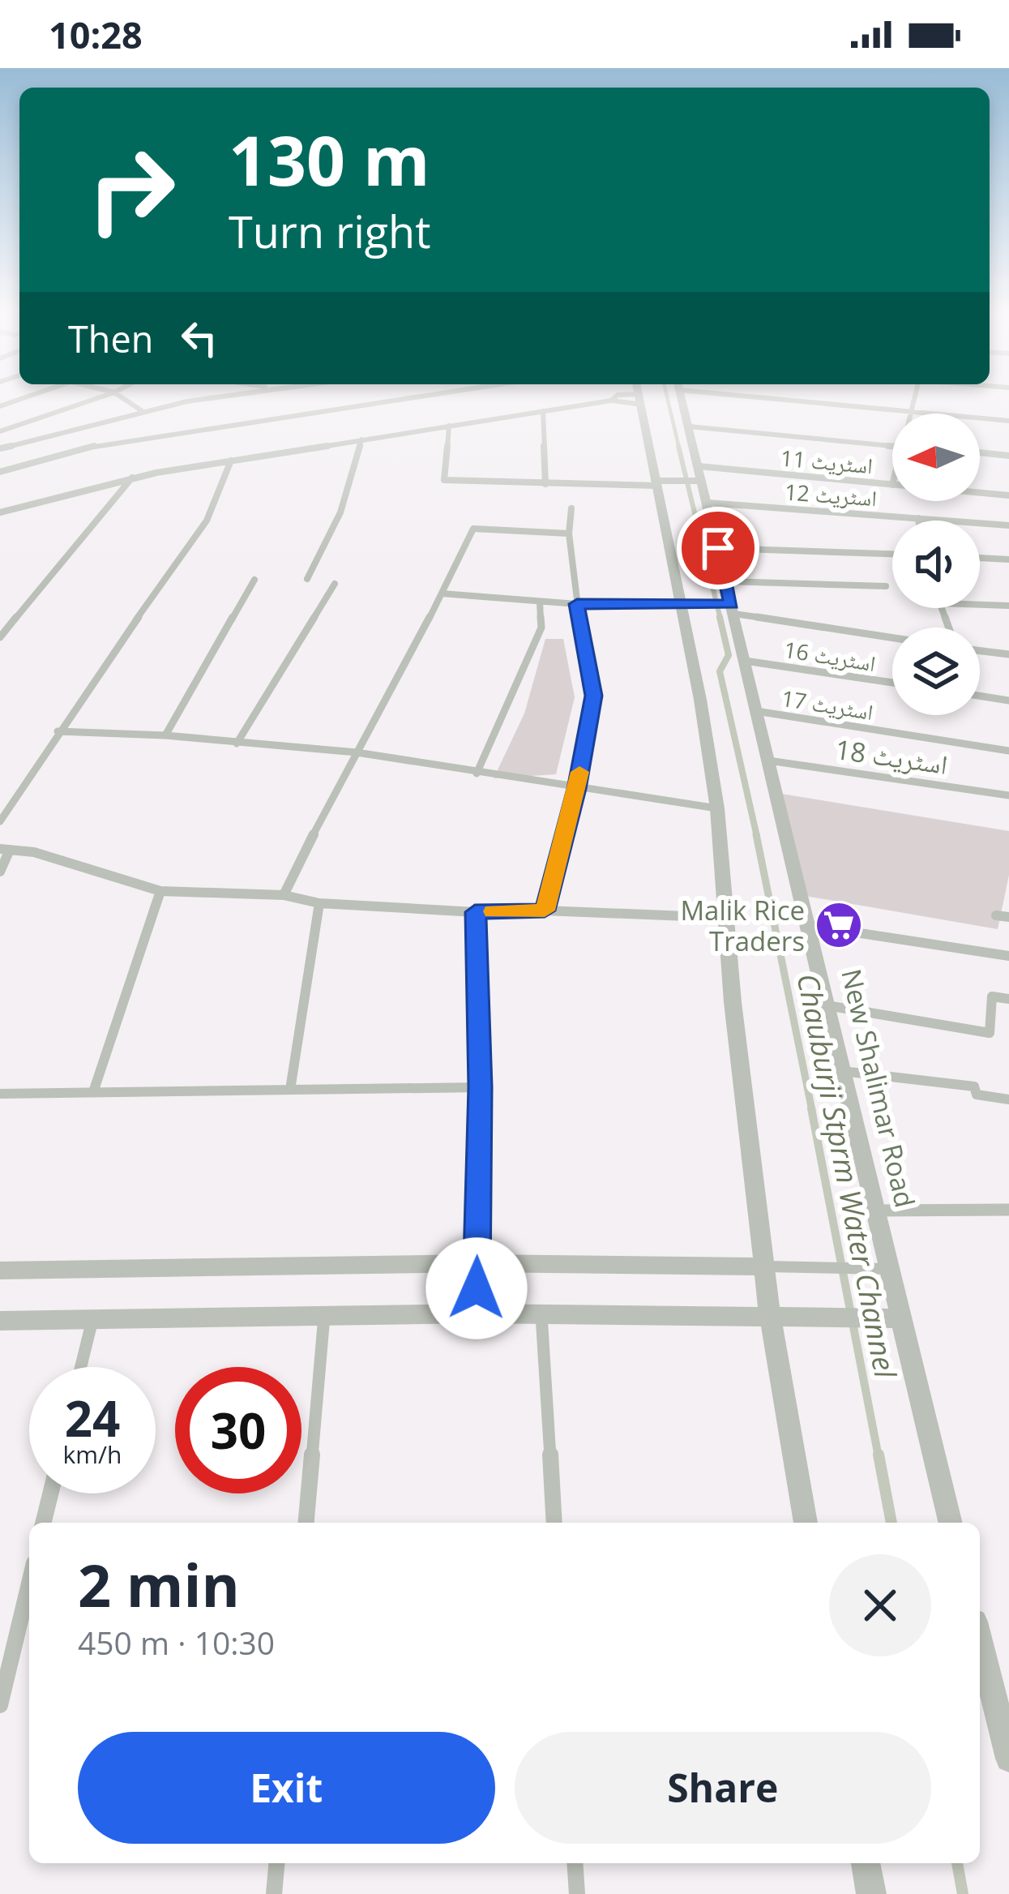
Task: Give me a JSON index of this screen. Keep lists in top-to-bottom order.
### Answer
{
  "streets": {
    "street": [
      "اسٹریٹ 11",
      "اسٹریٹ 12",
      "اسٹریٹ 16",
      "اسٹریٹ 17",
      "اسٹریٹ 18",
      "New Shalimar Road"
    ]
  },
  "crossings": [
    ["اسٹریٹ 11", "New Shalimar Road"],
    ["اسٹریٹ 12", "New Shalimar Road"],
    ["اسٹریٹ 16", "New Shalimar Road"],
    ["اسٹریٹ 17", "New Shalimar Road"],
    ["اسٹریٹ 18", "New Shalimar Road"]
  ],
  "water": ["Chauburji Stprm Water Channel"],
  "places": {
    "supermarket": ["Malik Rice Traders"]
  },
  "north": "left",
  "page": {
    "status": "10:28",
    "turn": ["130 m", "Turn right"],
    "then": "Then",
    "speed": "24 km/h",
    "limit": "30",
    "heading": ["2 min", "450 m · 10:30"],
    "buttons": ["Exit", "Share"]
  }
}
